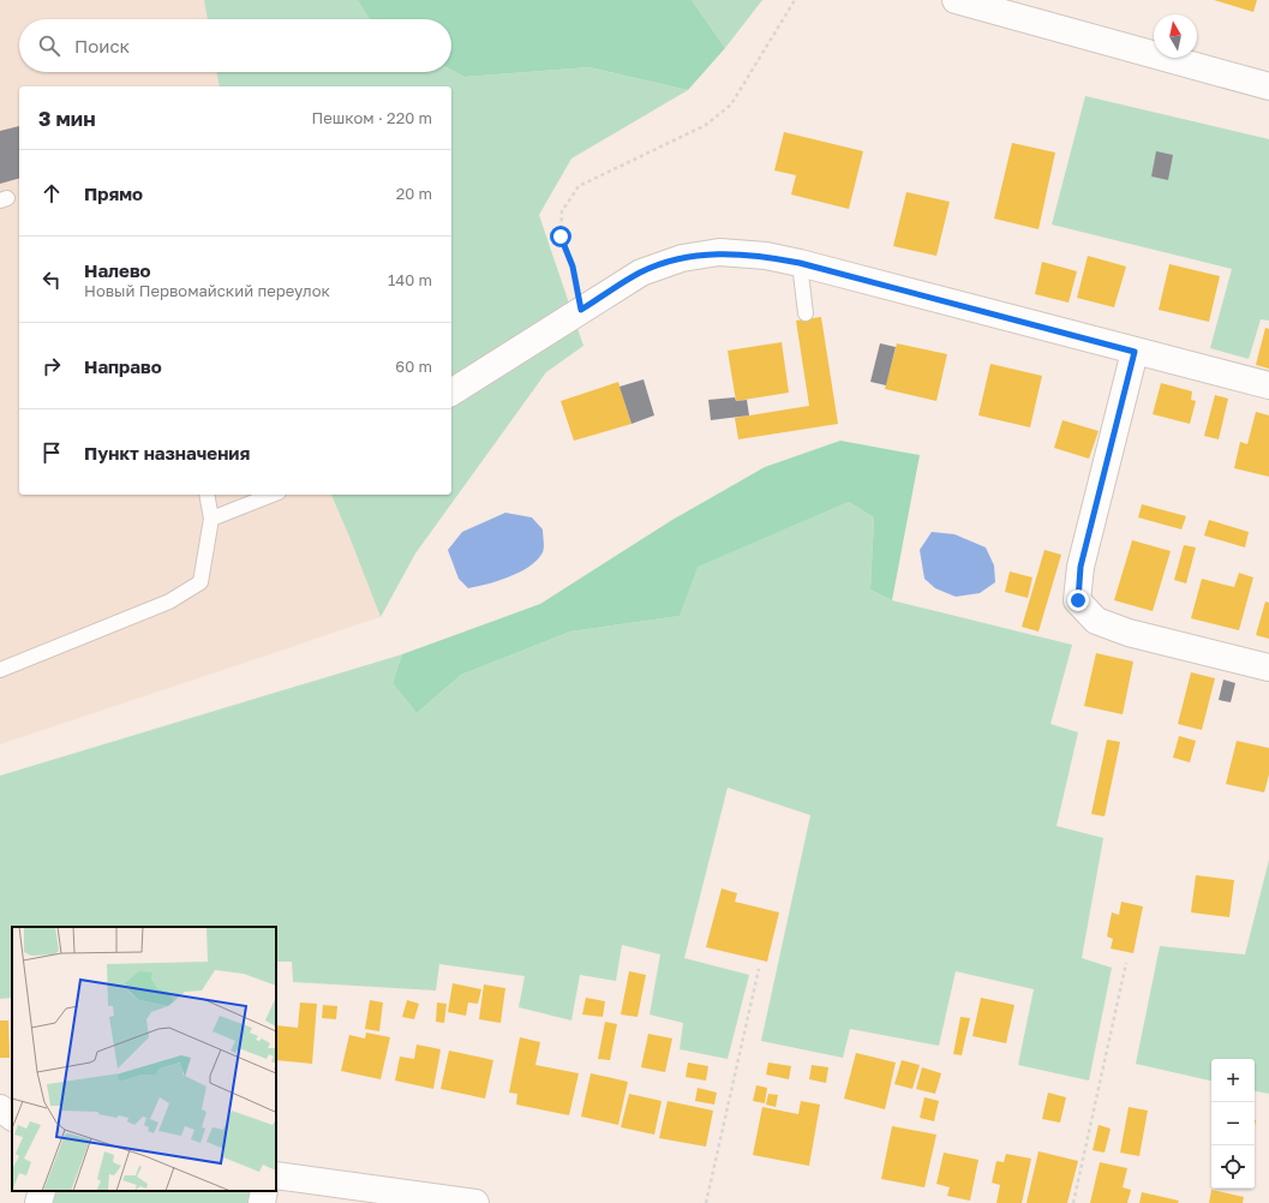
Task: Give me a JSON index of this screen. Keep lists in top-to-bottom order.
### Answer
{
  "north": "top",
  "page": {
    "search": "Поиск",
    "heading": ["3 мин", "Пешком · 220 m"],
    "list": [
      ["Прямо", "20 m"],
      ["Налево", "Новый Первомайский переулок", "140 m"],
      ["Направо", "60 m"],
      "Пункт назначения"
    ],
    "map_buttons": ["+", "−"]
  }
}
